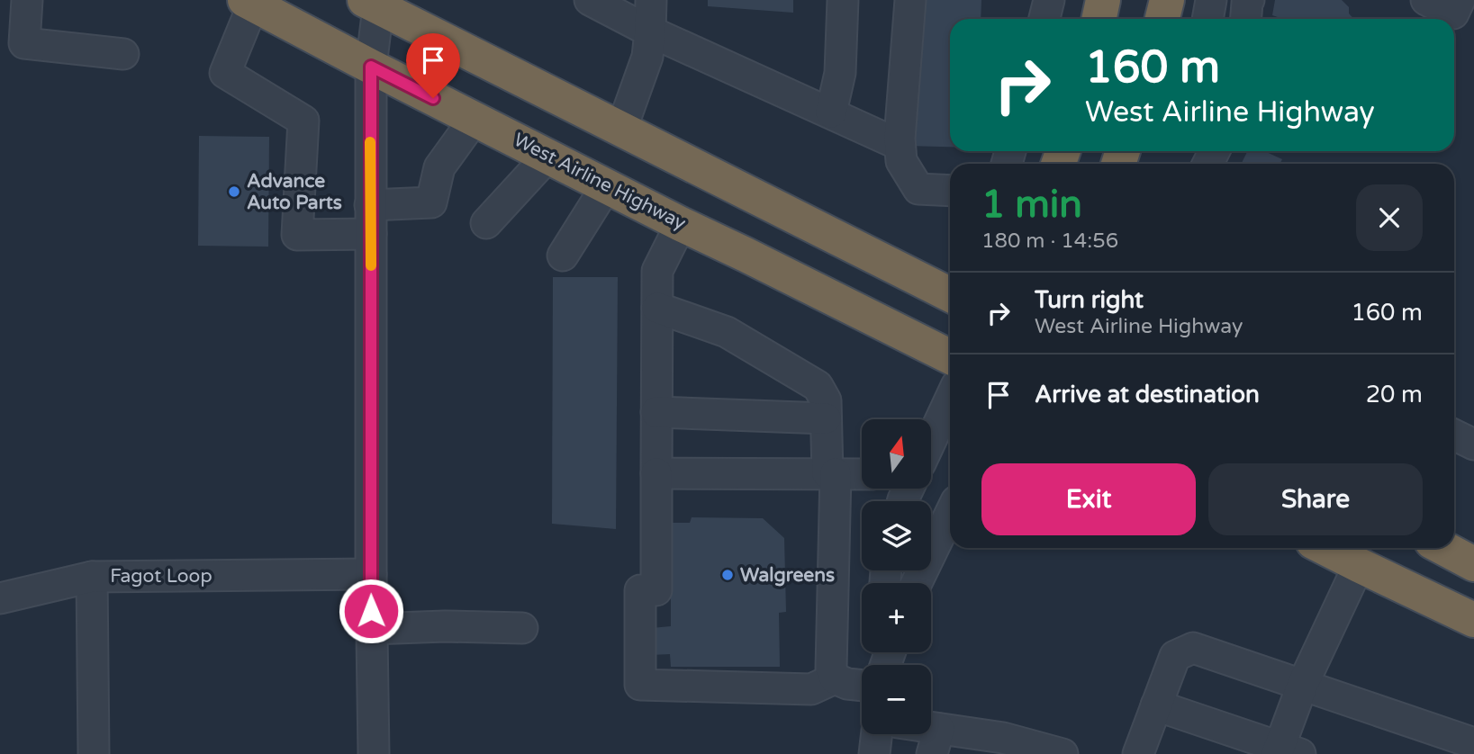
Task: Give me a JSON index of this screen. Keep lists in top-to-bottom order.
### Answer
{
  "streets": {
    "highway": ["West Airline Highway"],
    "street": ["Fagot Loop"]
  },
  "places": ["Advance Auto Parts", "Walgreens"],
  "north": "top",
  "page": {
    "turn": ["160 m", "West Airline Highway"],
    "heading": ["1 min", "180 m · 14:56"],
    "list": [
      {
        "name": "Turn right",
        "note": "West Airline Highway",
        "value": "160 m"
      },
      {
        "name": "Arrive at destination",
        "value": "20 m"
      }
    ],
    "map_buttons": ["+", "−"],
    "buttons": ["Exit", "Share"]
  }
}
